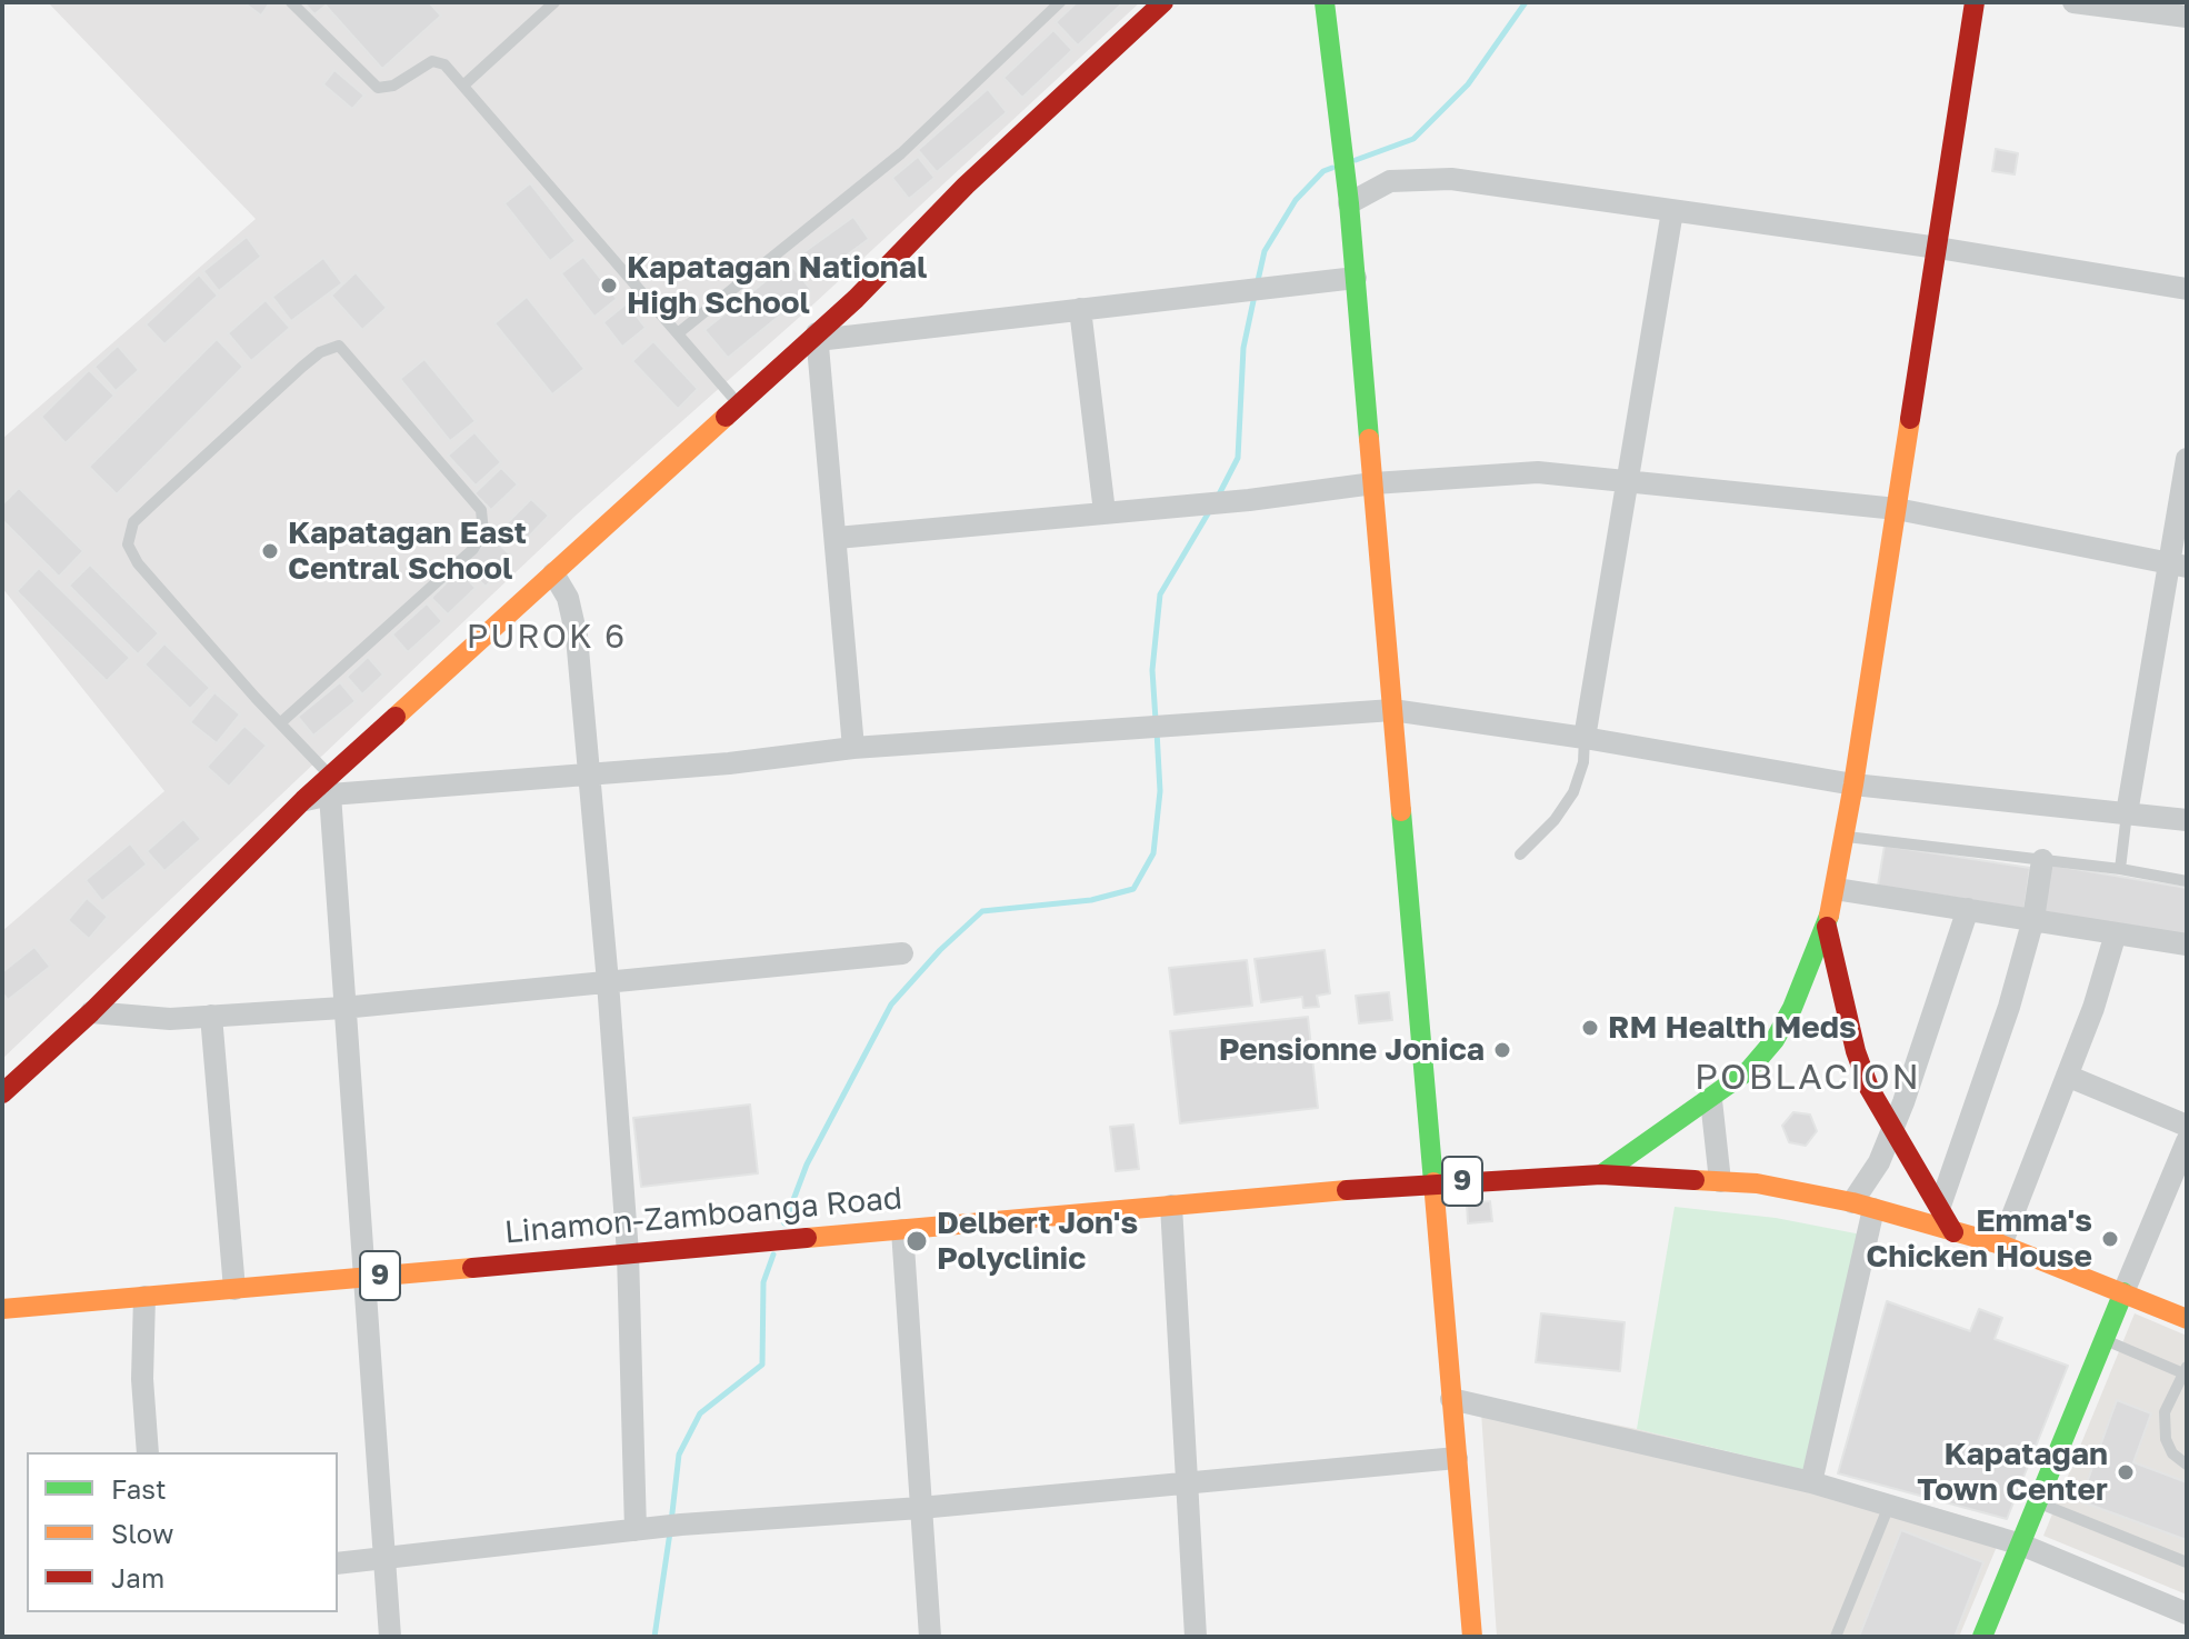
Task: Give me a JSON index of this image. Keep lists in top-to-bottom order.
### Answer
{
  "streets": {
    "main road": ["9", "Linamon-Zamboanga Road"]
  },
  "districts": ["PUROK 6", "POBLACION"],
  "places": [
    "Kapatagan National High School",
    "Kapatagan East Central School",
    "RM Health Meds",
    "Pensionne Jonica",
    "Emma's Chicken House",
    "Delbert Jon's Polyclinic",
    "Kapatagan Town Center"
  ],
  "legend": ["Fast", "Slow", "Jam"]
}
